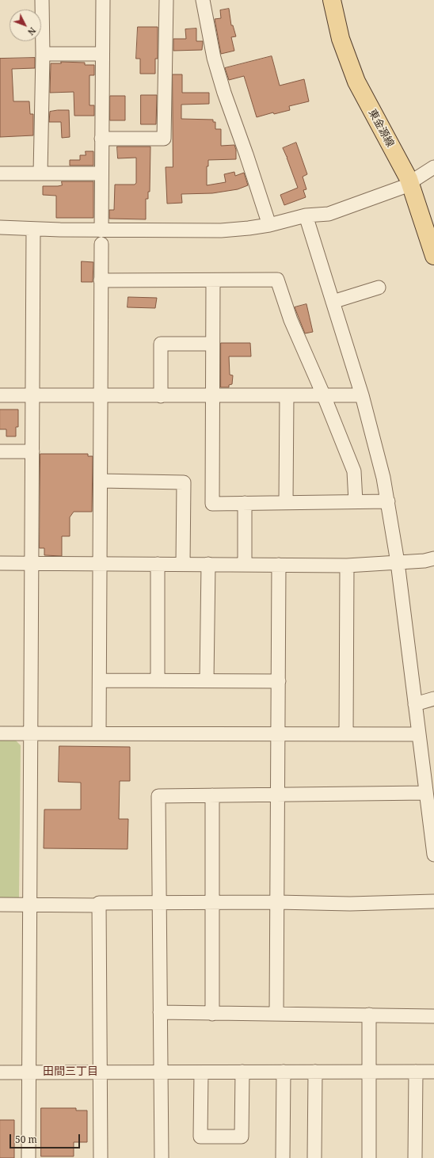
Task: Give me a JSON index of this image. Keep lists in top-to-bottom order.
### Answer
{
  "streets": {
    "main road": ["東金源線"]
  },
  "districts": ["田間三丁目"],
  "scale_bar": "50 m",
  "north": "bottom right"
}
